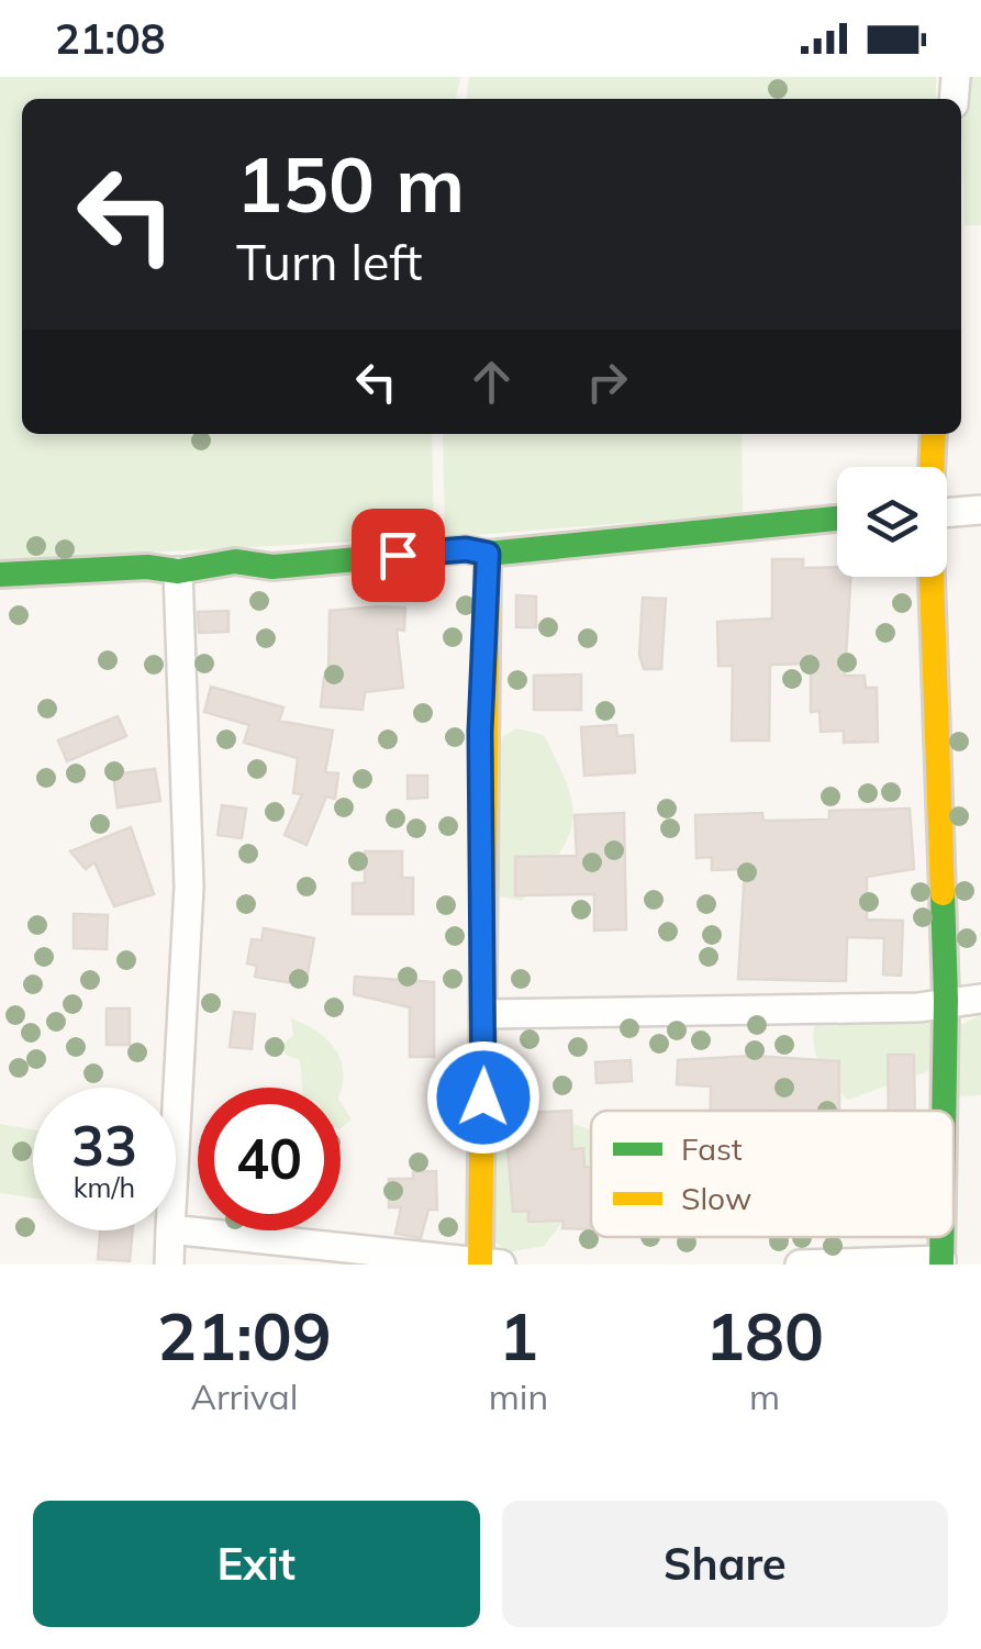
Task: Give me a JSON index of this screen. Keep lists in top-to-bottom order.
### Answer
{
  "legend": ["Fast", "Slow"],
  "page": {
    "status": "21:08",
    "turn": ["150 m", "Turn left"],
    "speed": "33 km/h",
    "limit": "40",
    "eta": [
      "21:09",
      "Arrival",
      "1",
      "min",
      "180",
      "m"
    ],
    "buttons": ["Exit", "Share"]
  }
}
